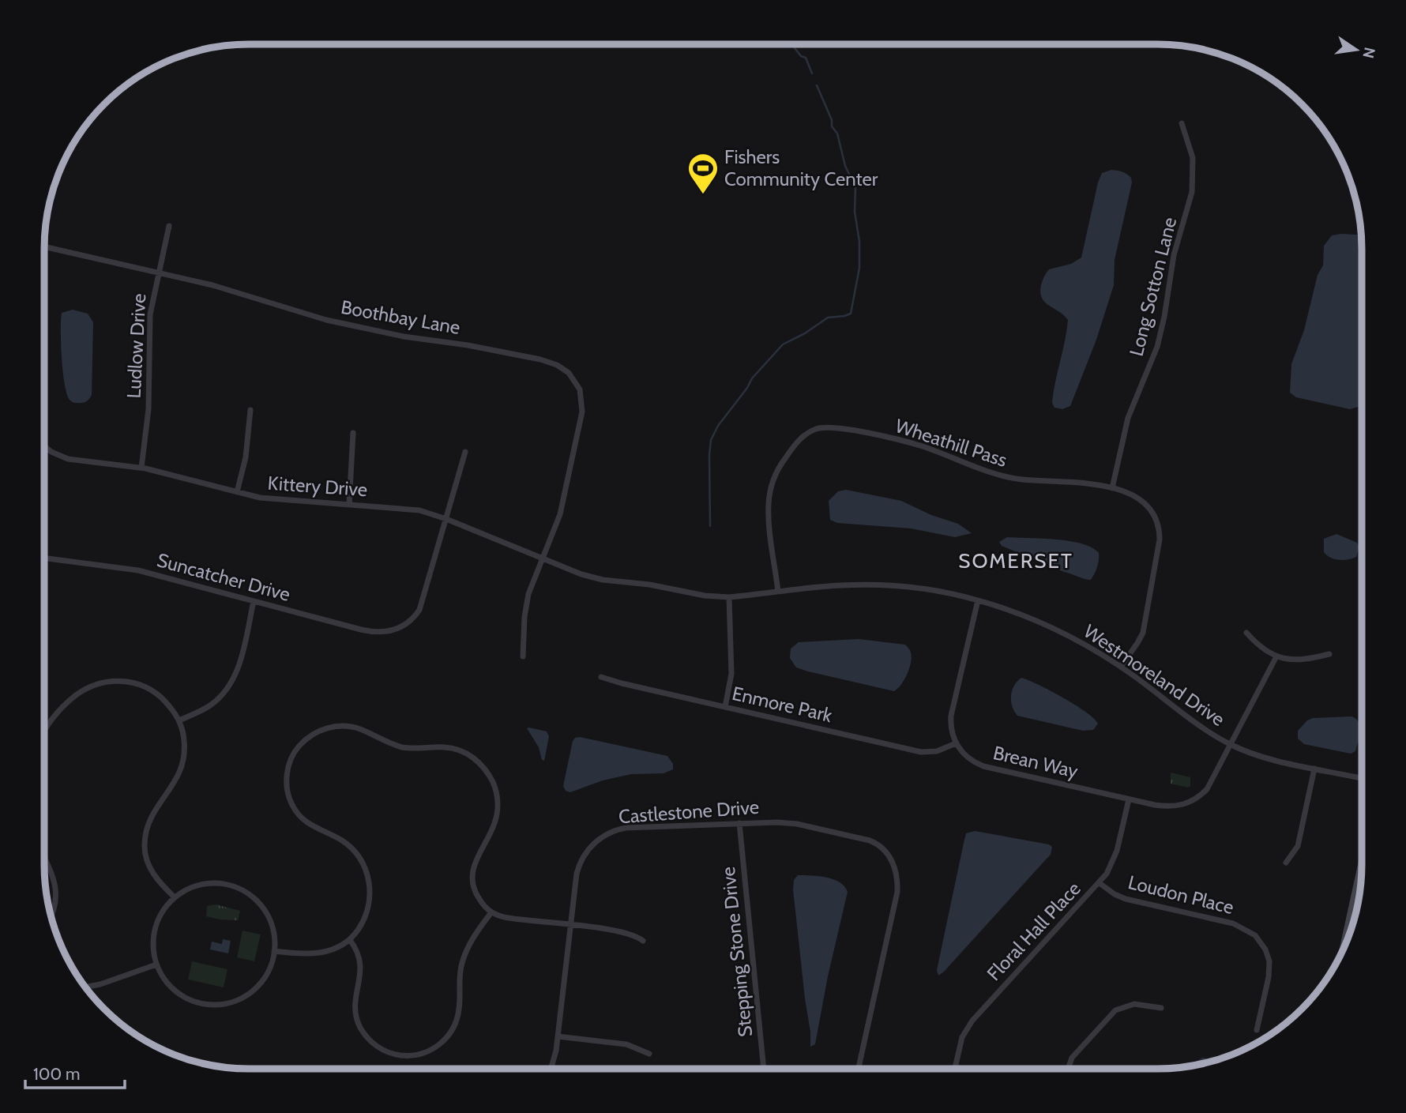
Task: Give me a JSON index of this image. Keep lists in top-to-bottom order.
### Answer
{
  "streets": {
    "street": [
      "Long Sotton Lane",
      "Boothbay Lane",
      "Ludlow Drive",
      "Wheathill Pass",
      "Kittery Drive",
      "Suncatcher Drive",
      "Westmoreland Drive",
      "Enmore Park",
      "Brean Way",
      "Castlestone Drive",
      "Loudon Place",
      "Floral Hall Place",
      "Stepping Stone Drive"
    ]
  },
  "crossings": [
    ["Long Sotton Lane", "Wheathill Pass"],
    ["Boothbay Lane", "Ludlow Drive"],
    ["Boothbay Lane", "Kittery Drive"],
    ["Ludlow Drive", "Kittery Drive"],
    ["Wheathill Pass", "Westmoreland Drive"],
    ["Kittery Drive", "Suncatcher Drive"],
    ["Kittery Drive", "Westmoreland Drive"],
    ["Westmoreland Drive", "Brean Way"],
    ["Enmore Park", "Brean Way"],
    ["Brean Way", "Floral Hall Place"],
    ["Castlestone Drive", "Stepping Stone Drive"],
    ["Loudon Place", "Floral Hall Place"]
  ],
  "districts": ["SOMERSET"],
  "places": {
    "sports": ["Fishers Community Center"]
  },
  "scale_bar": "100 m",
  "north": "right"
}
